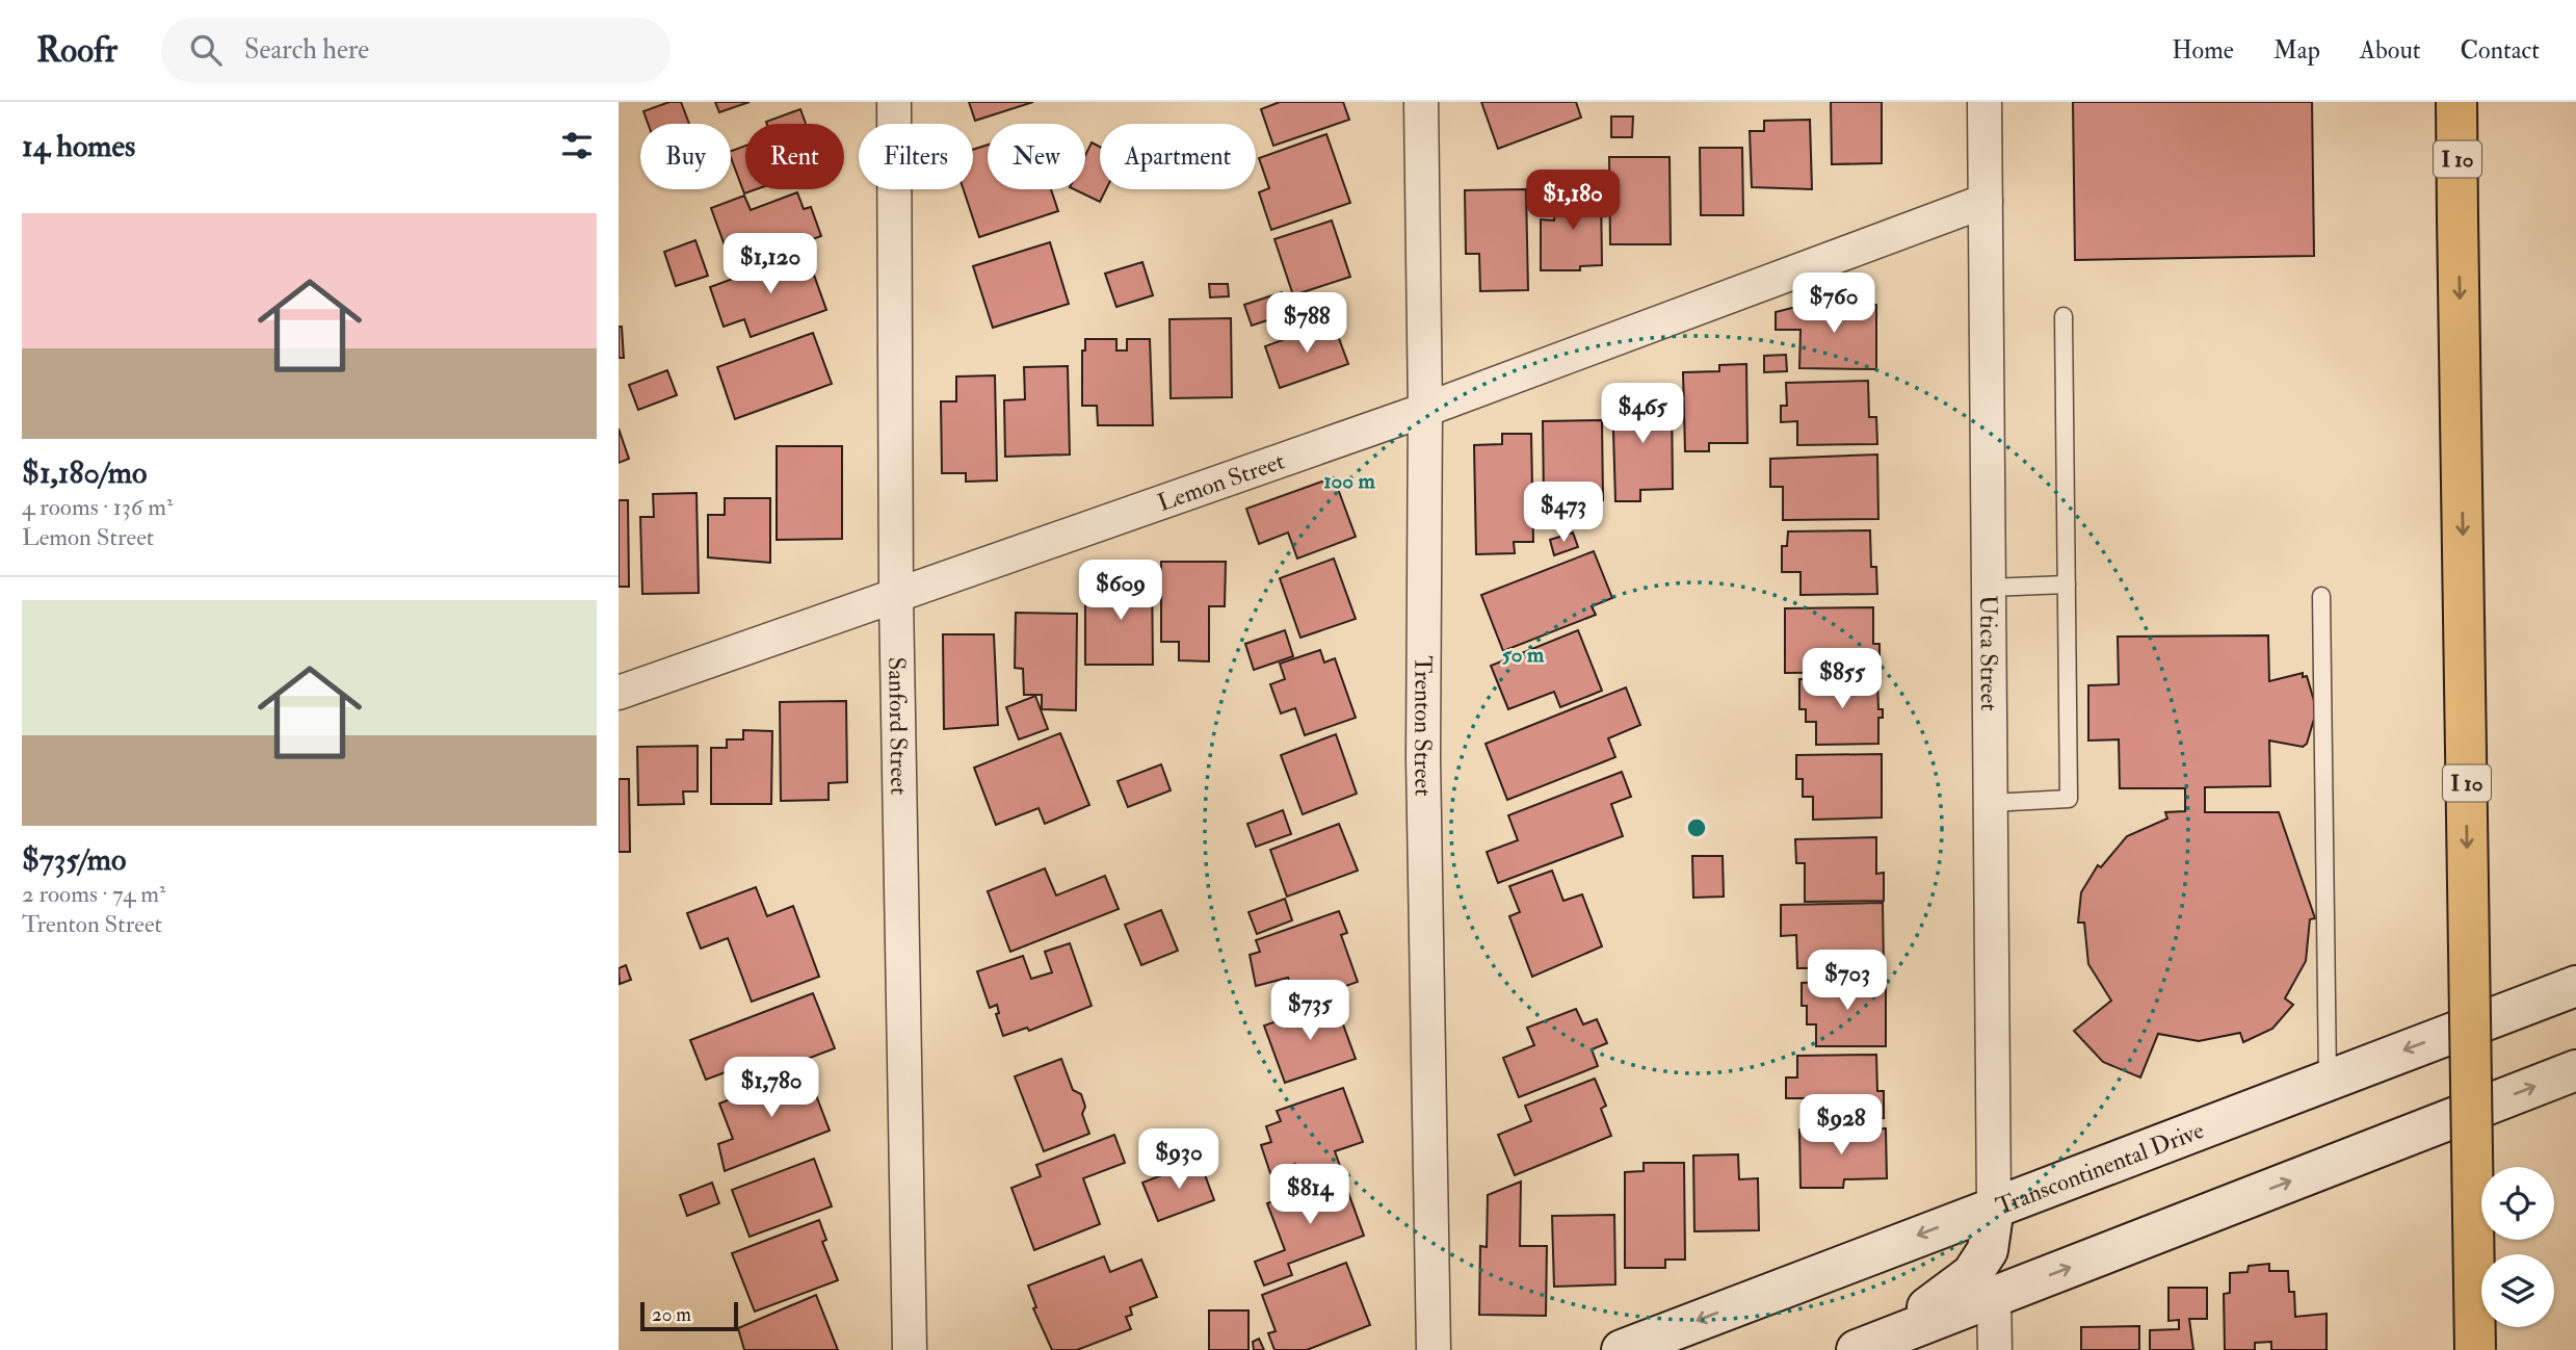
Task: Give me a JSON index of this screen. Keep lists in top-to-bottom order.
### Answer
{
  "streets": {
    "highway": ["I 10"],
    "street": [
      "Lemon Street",
      "Utica Street",
      "Sanford Street",
      "Trenton Street",
      "Transcontinental Drive"
    ]
  },
  "crossings": [
    ["Lemon Street", "Utica Street"],
    ["Lemon Street", "Sanford Street"],
    ["Lemon Street", "Trenton Street"],
    ["Utica Street", "Transcontinental Drive"]
  ],
  "scale_bar": "20 m",
  "page": {
    "header": "Roofr",
    "search": "Search here",
    "nav": [
      "Home",
      "Map",
      "About",
      "Contact"
    ],
    "heading": "14 homes",
    "chip": [
      "Buy",
      "Rent",
      "Filters",
      "New",
      "Apartment"
    ],
    "price": [
      "$1,180",
      "$1,120",
      "$760",
      "$788",
      "$465",
      "$473",
      "$609",
      "$855",
      "$703",
      "$735",
      "$1,780",
      "$928",
      "$930",
      "$814"
    ],
    "list": [
      {
        "name": "$1,180/mo",
        "note": "4 rooms · 136 m² · Lemon Street"
      },
      {
        "name": "$735/mo",
        "note": "2 rooms · 74 m² · Trenton Street"
      }
    ],
    "scale": "20 m"
  },
  "rings": ["100 m", "50 m"]
}
